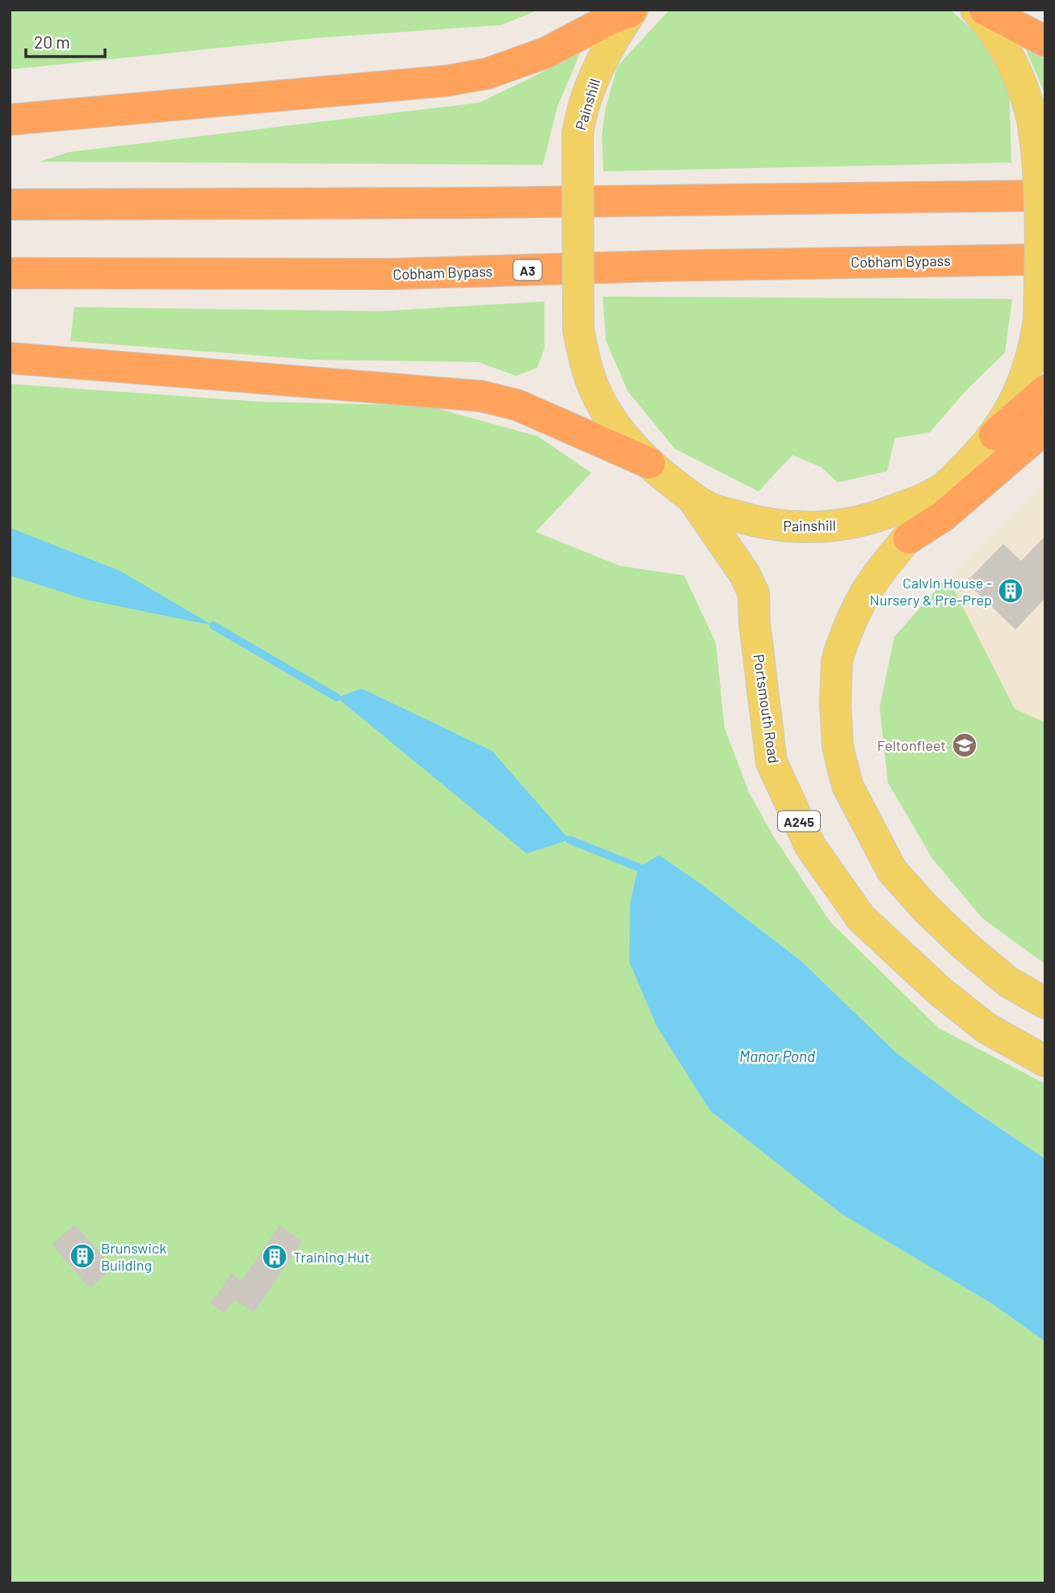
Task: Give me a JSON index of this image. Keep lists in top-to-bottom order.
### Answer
{
  "streets": {
    "highway": ["Cobham Bypass", "A3"],
    "main road": ["Painshill", "Portsmouth Road", "A245"]
  },
  "crossings": [
    ["Painshill", "Portsmouth Road"]
  ],
  "water": ["Manor Pond"],
  "places": {
    "building": ["Calvin House - Nursery & Pre-Prep", "Brunswick Building", "Training Hut"],
    "school or university": ["Feltonfleet"]
  },
  "scale_bar": "20 m"
}
